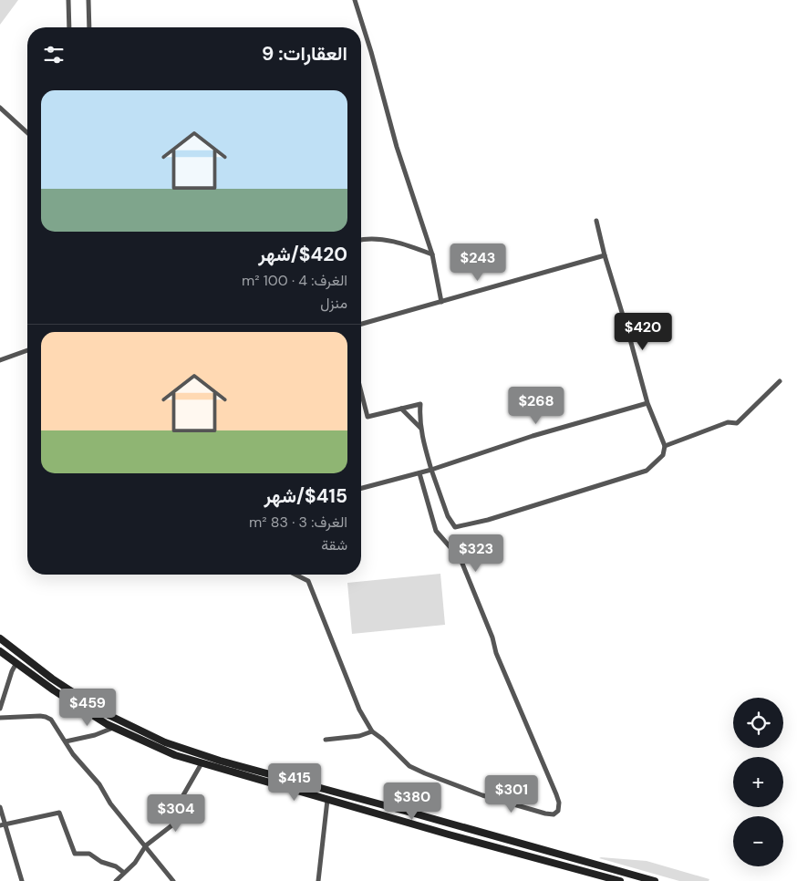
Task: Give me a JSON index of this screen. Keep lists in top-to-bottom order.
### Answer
{
  "page": {
    "heading": "العقارات: 9",
    "list": [
      {
        "name": "$420/شهر",
        "note": "الغرف: 4 · 100 m² · منزل"
      },
      {
        "name": "$415/شهر",
        "note": "الغرف: 3 · 83 m² · شقة"
      }
    ],
    "price": [
      "$243",
      "$420",
      "$268",
      "$323",
      "$459",
      "$415",
      "$301",
      "$380",
      "$304"
    ],
    "map_buttons": ["+", "−"]
  }
}
